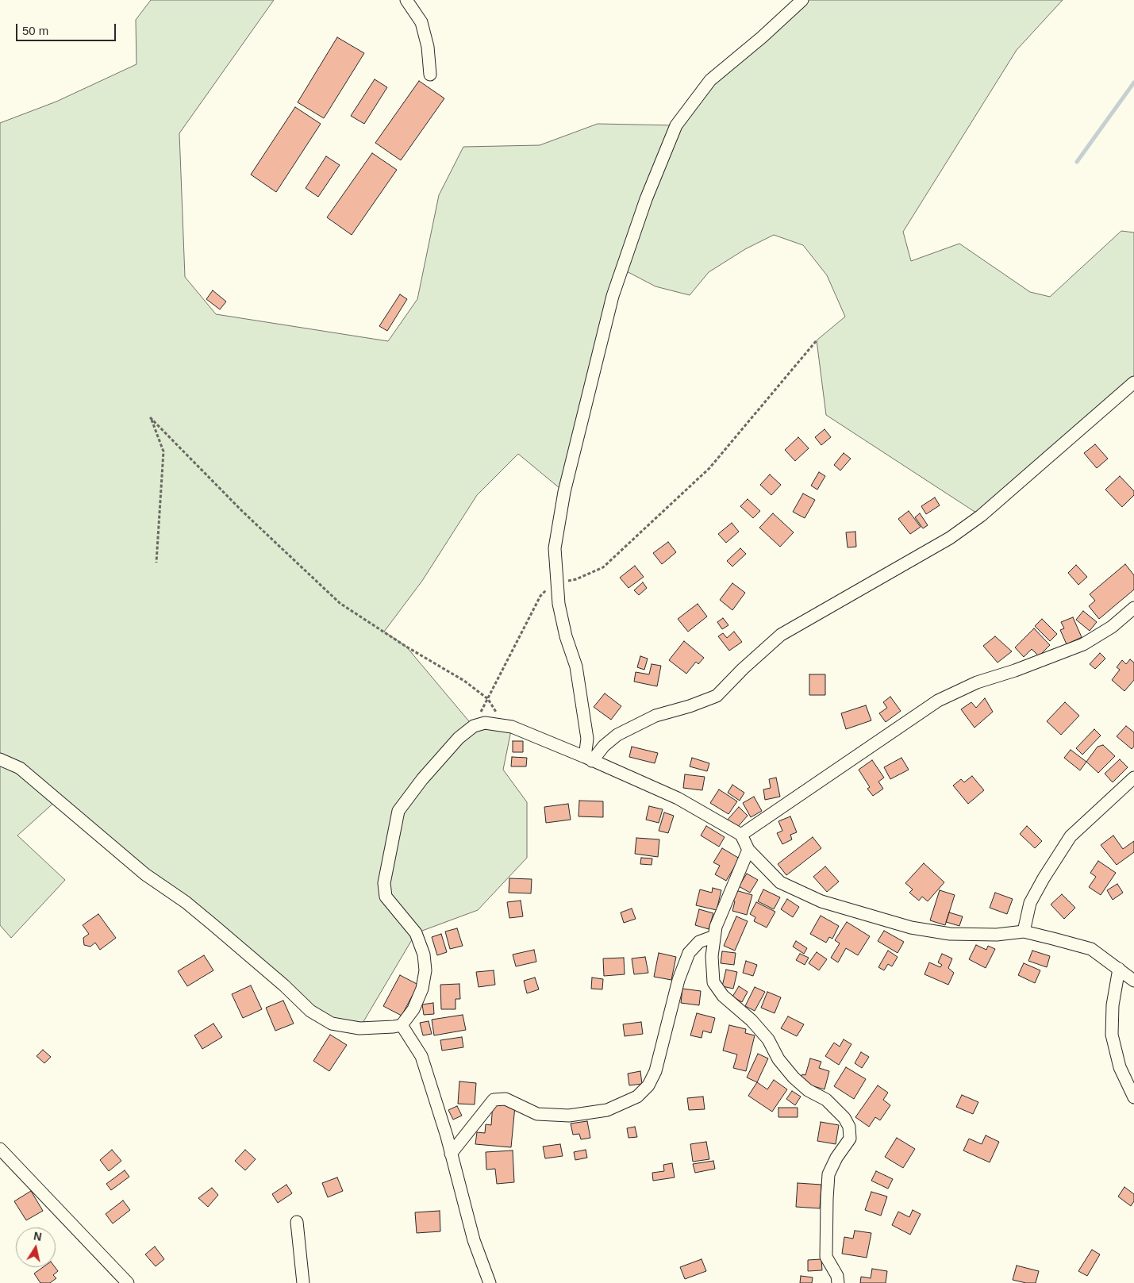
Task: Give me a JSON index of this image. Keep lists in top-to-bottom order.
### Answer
{
  "scale_bar": "50 m",
  "north": "top"
}
